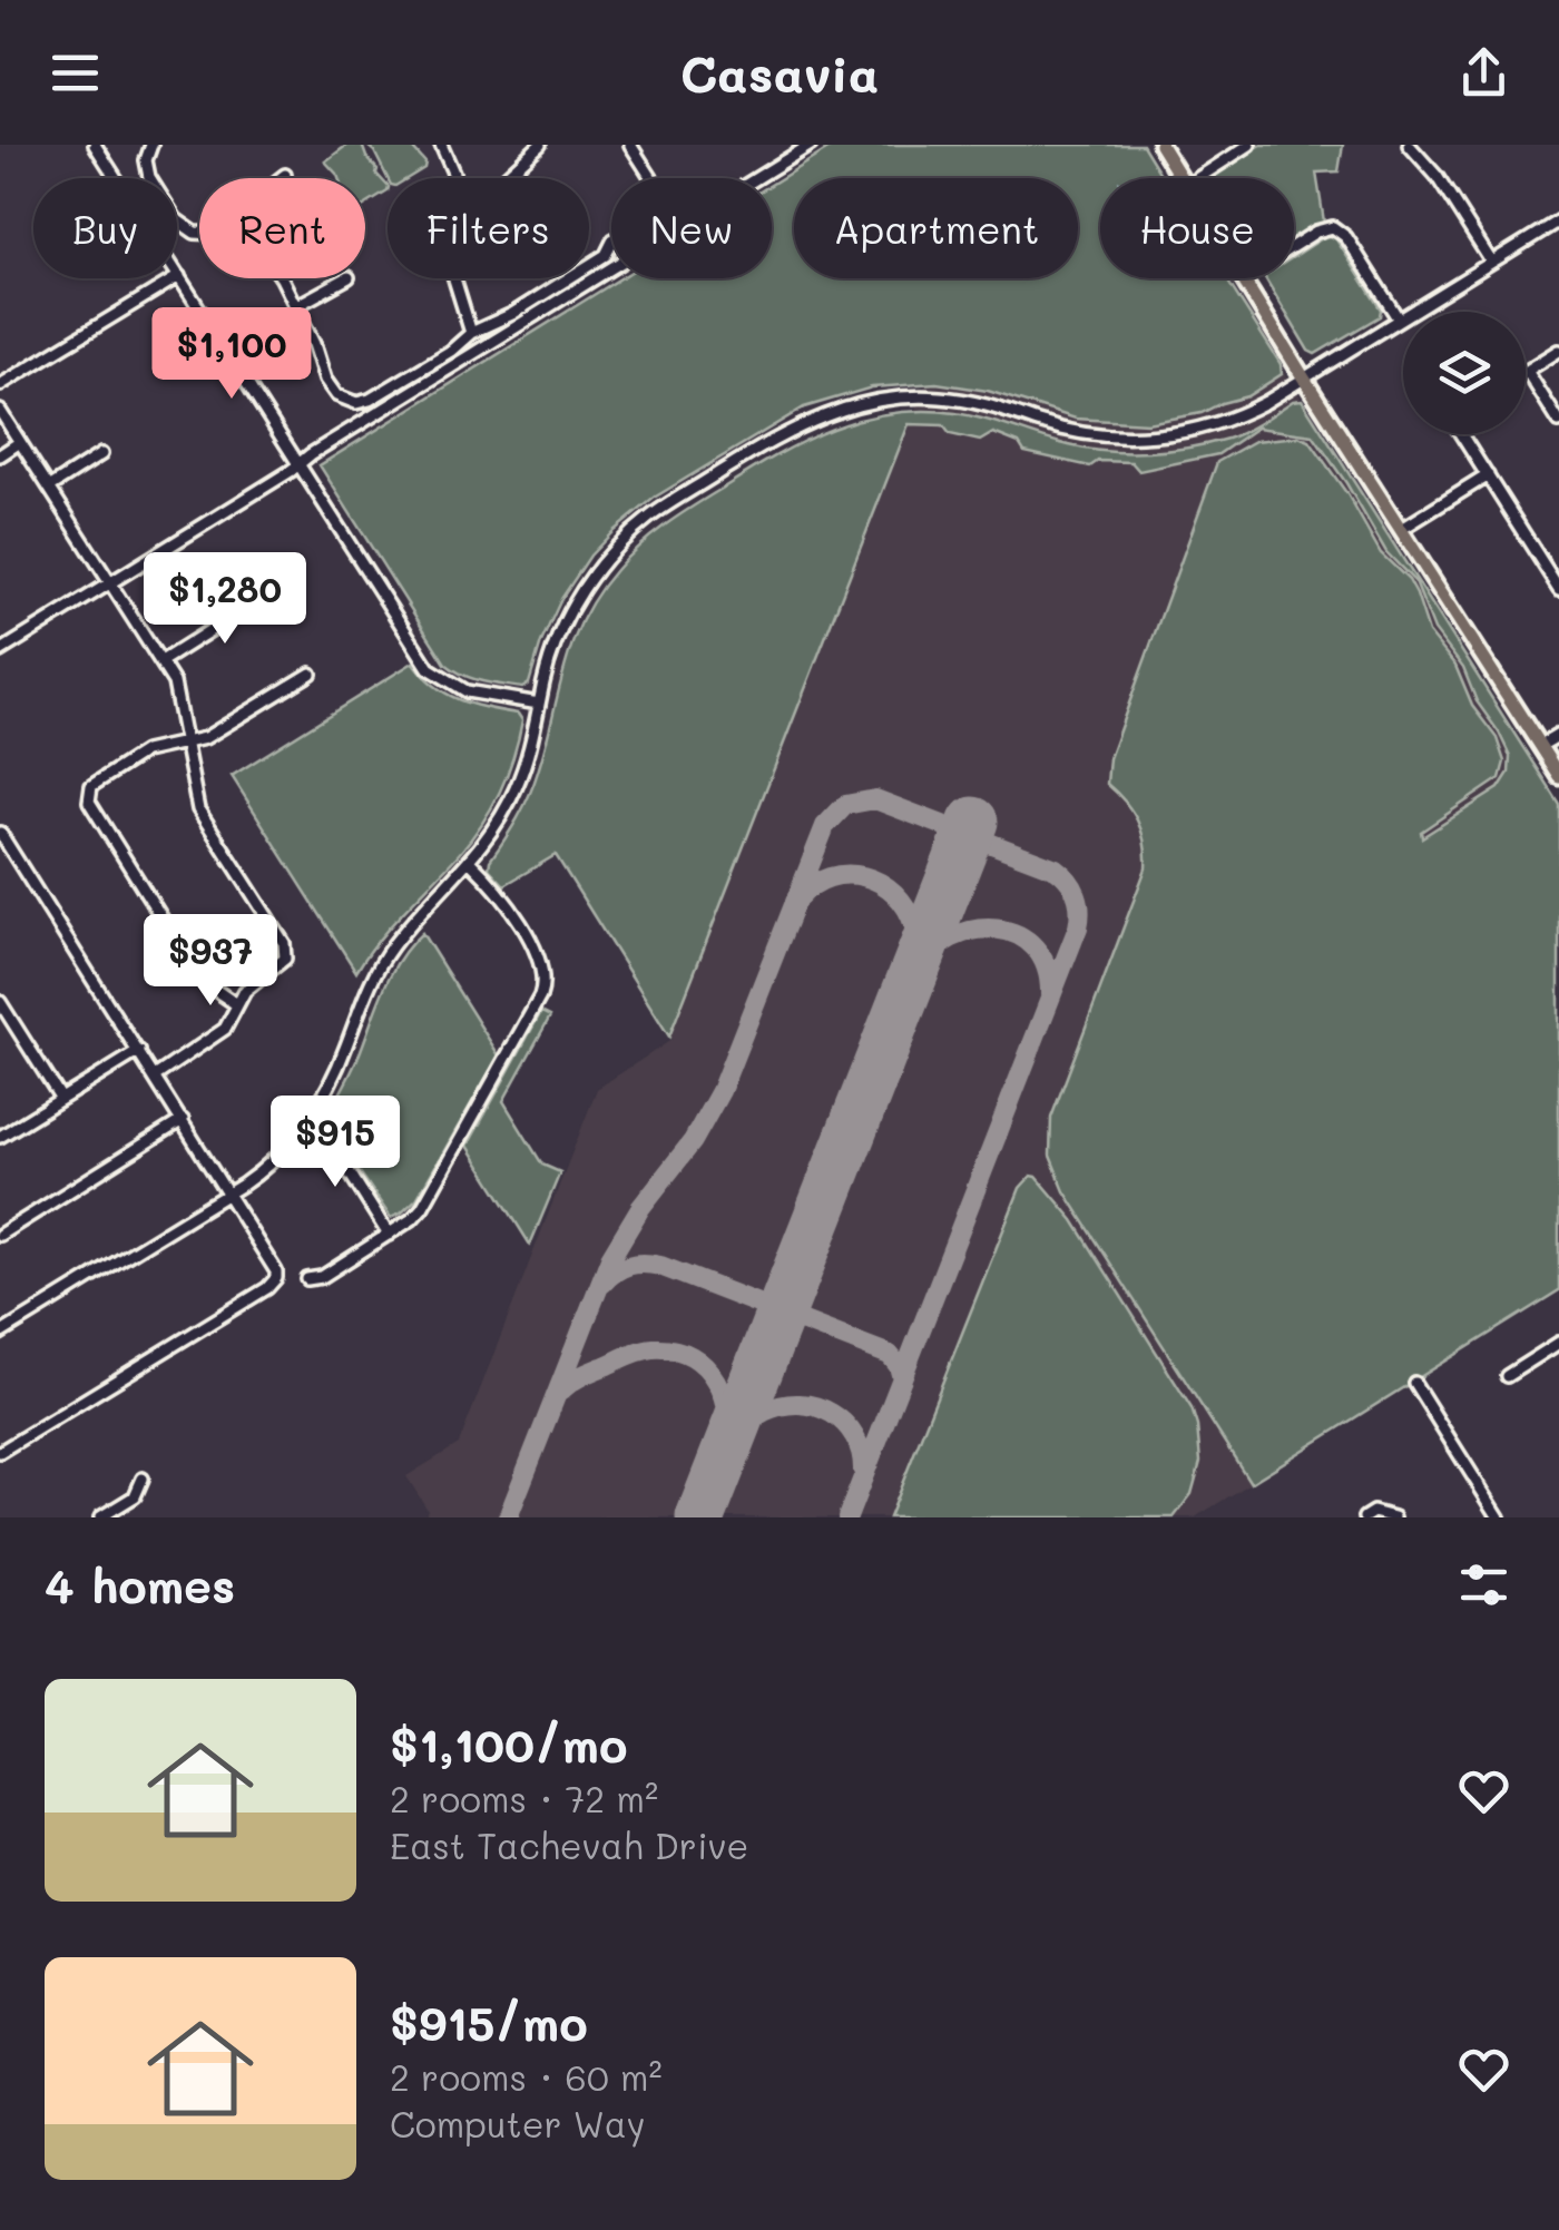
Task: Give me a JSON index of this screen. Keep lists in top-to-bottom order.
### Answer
{
  "page": {
    "header": "Casavia",
    "chip": [
      "Buy",
      "Rent",
      "Filters",
      "New",
      "Apartment",
      "House"
    ],
    "price": [
      "$1,100",
      "$1,280",
      "$937",
      "$915"
    ],
    "heading": "4 homes",
    "list": [
      {
        "name": "$1,100/mo",
        "note": "2 rooms · 72 m² · East Tachevah Drive"
      },
      {
        "name": "$915/mo",
        "note": "2 rooms · 60 m² · Computer Way"
      }
    ]
  }
}
